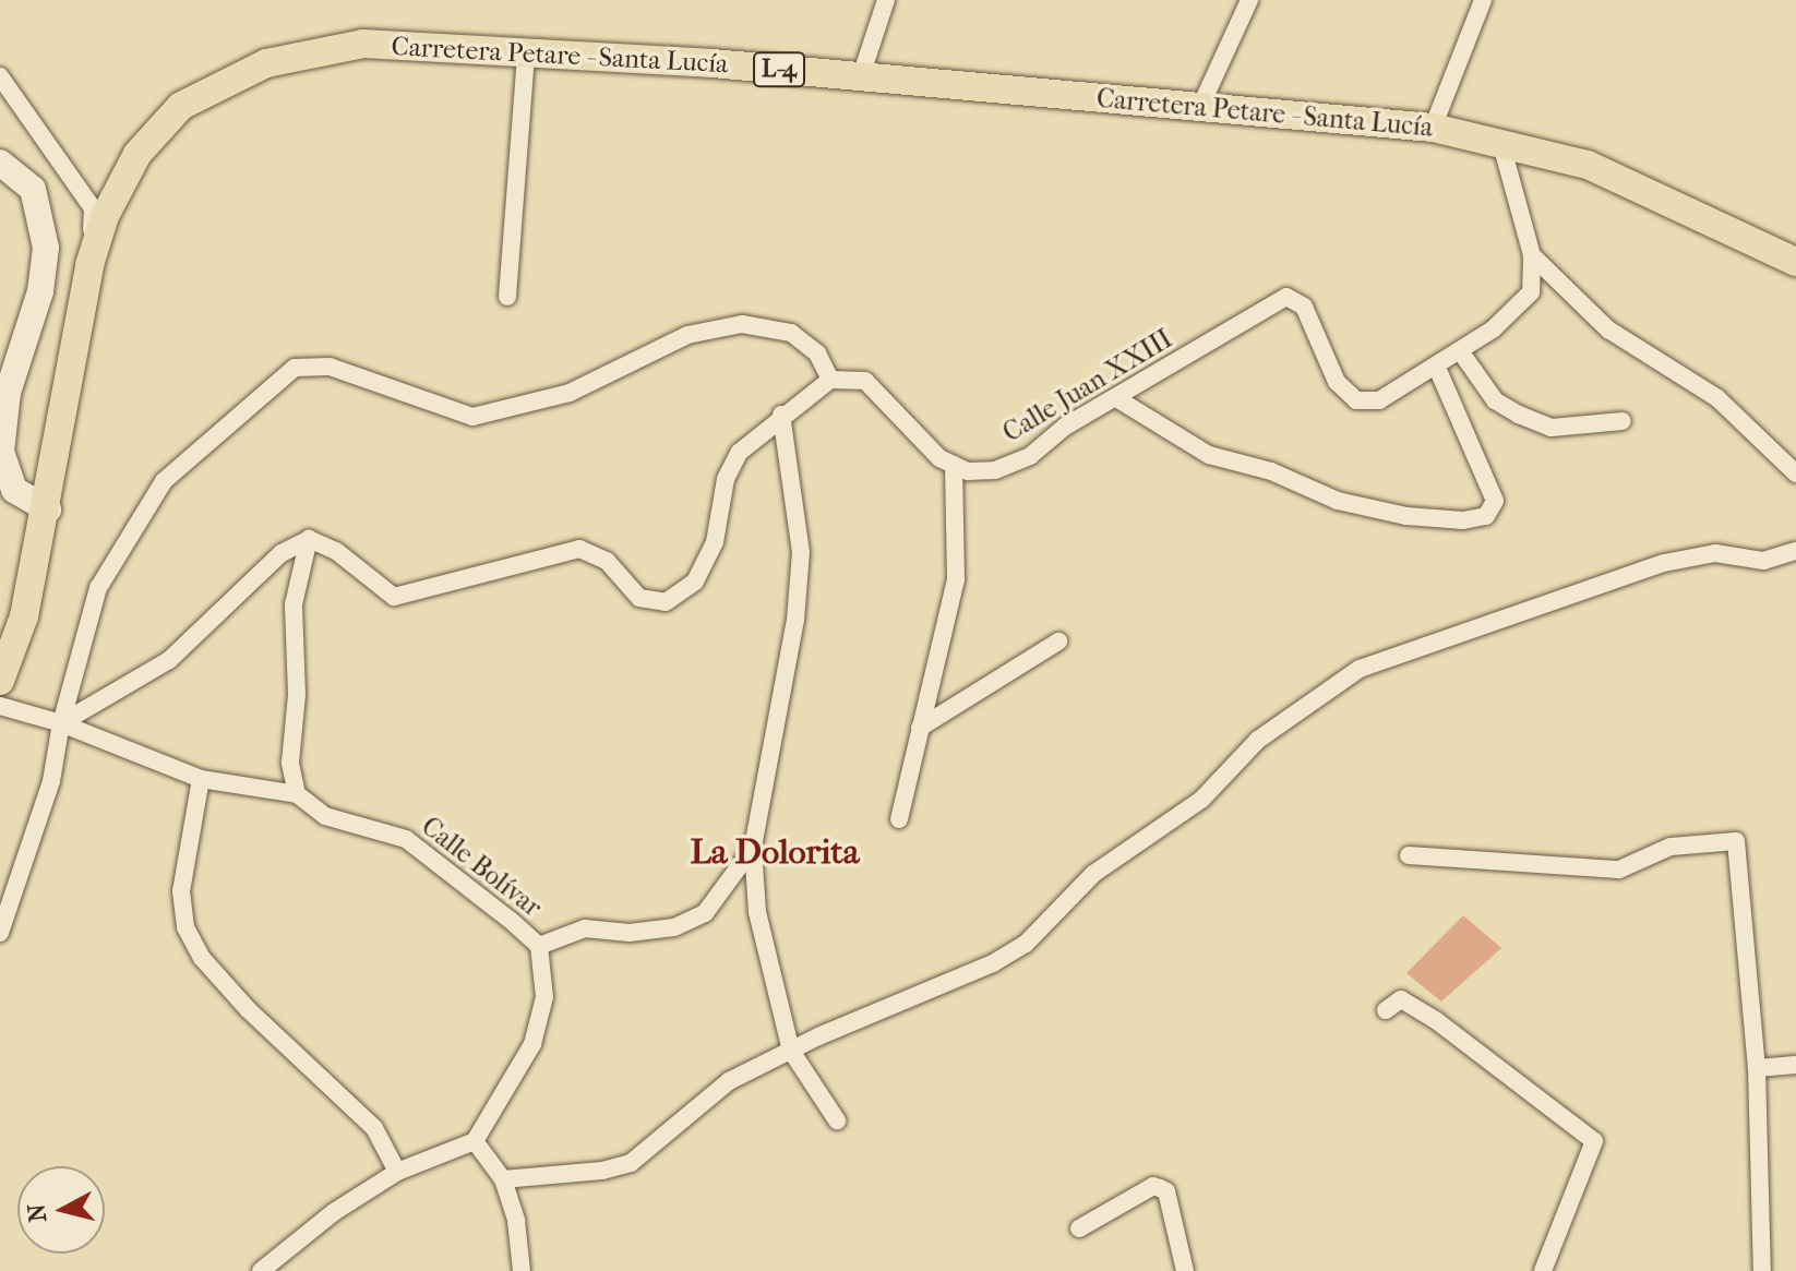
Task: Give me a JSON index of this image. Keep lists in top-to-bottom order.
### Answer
{
  "streets": {
    "main road": ["Carretera Petare - Santa Lucía", "L-4"],
    "street": ["Calle Juan XXIII", "Calle Bolívar"]
  },
  "crossings": [
    ["Carretera Petare - Santa Lucía", "Calle Juan XXIII"]
  ],
  "districts": ["La Dolorita"],
  "north": "left"
}
